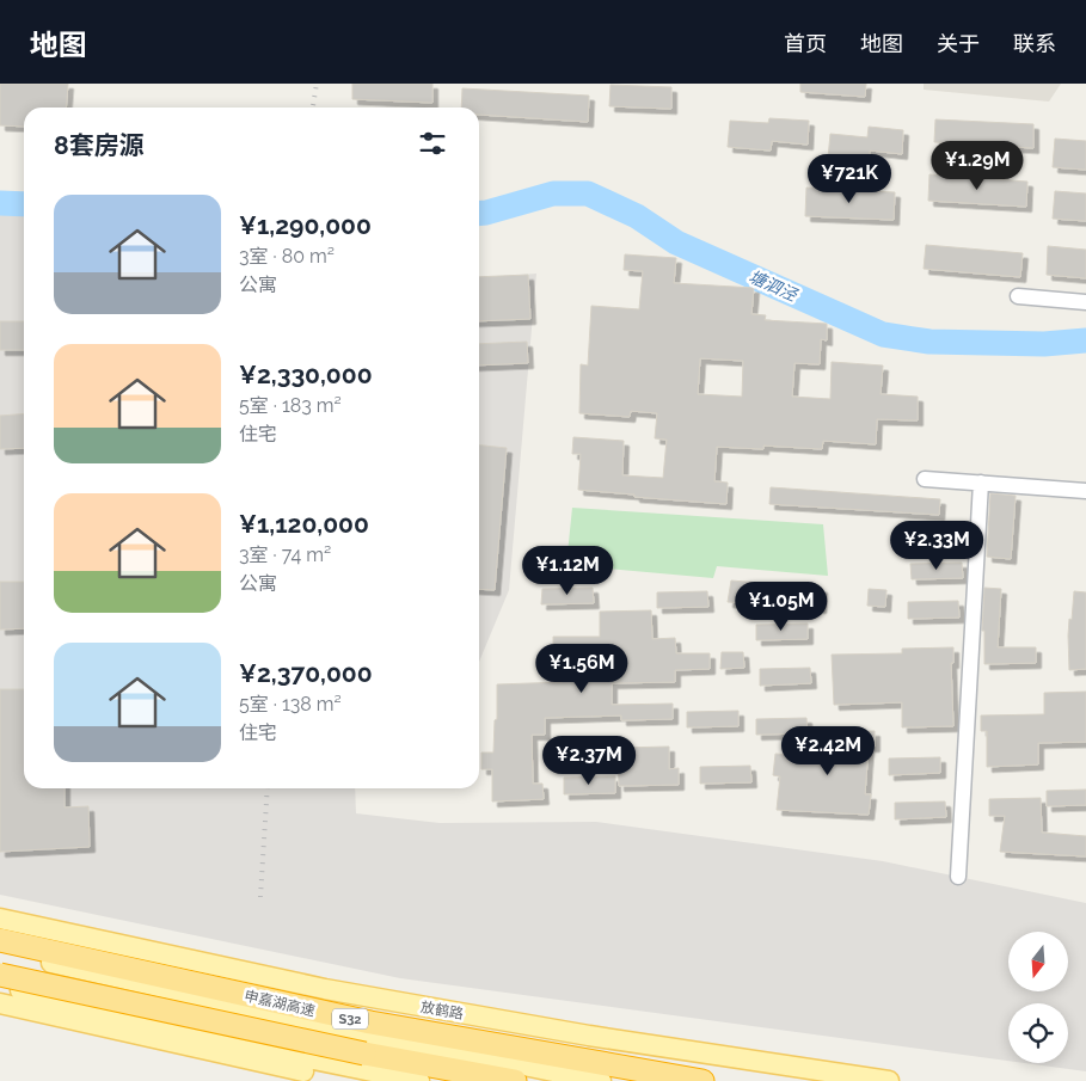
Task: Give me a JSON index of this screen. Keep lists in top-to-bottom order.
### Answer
{
  "streets": {
    "highway": ["申嘉湖高速", "S32"],
    "main road": ["放鹤路"]
  },
  "water": ["塘泗泾"],
  "north": "bottom",
  "page": {
    "header": "地图",
    "nav": [
      "首页",
      "地图",
      "关于",
      "联系"
    ],
    "heading": "8套房源",
    "price": [
      "¥1.29M",
      "¥721K",
      "¥2.33M",
      "¥1.12M",
      "¥1.05M",
      "¥1.56M",
      "¥2.42M",
      "¥2.37M"
    ],
    "list": [
      {
        "name": "¥1,290,000",
        "note": "3室 · 80 m² · 公寓"
      },
      {
        "name": "¥2,330,000",
        "note": "5室 · 183 m² · 住宅"
      },
      {
        "name": "¥1,120,000",
        "note": "3室 · 74 m² · 公寓"
      },
      {
        "name": "¥2,370,000",
        "note": "5室 · 138 m² · 住宅"
      }
    ]
  }
}
